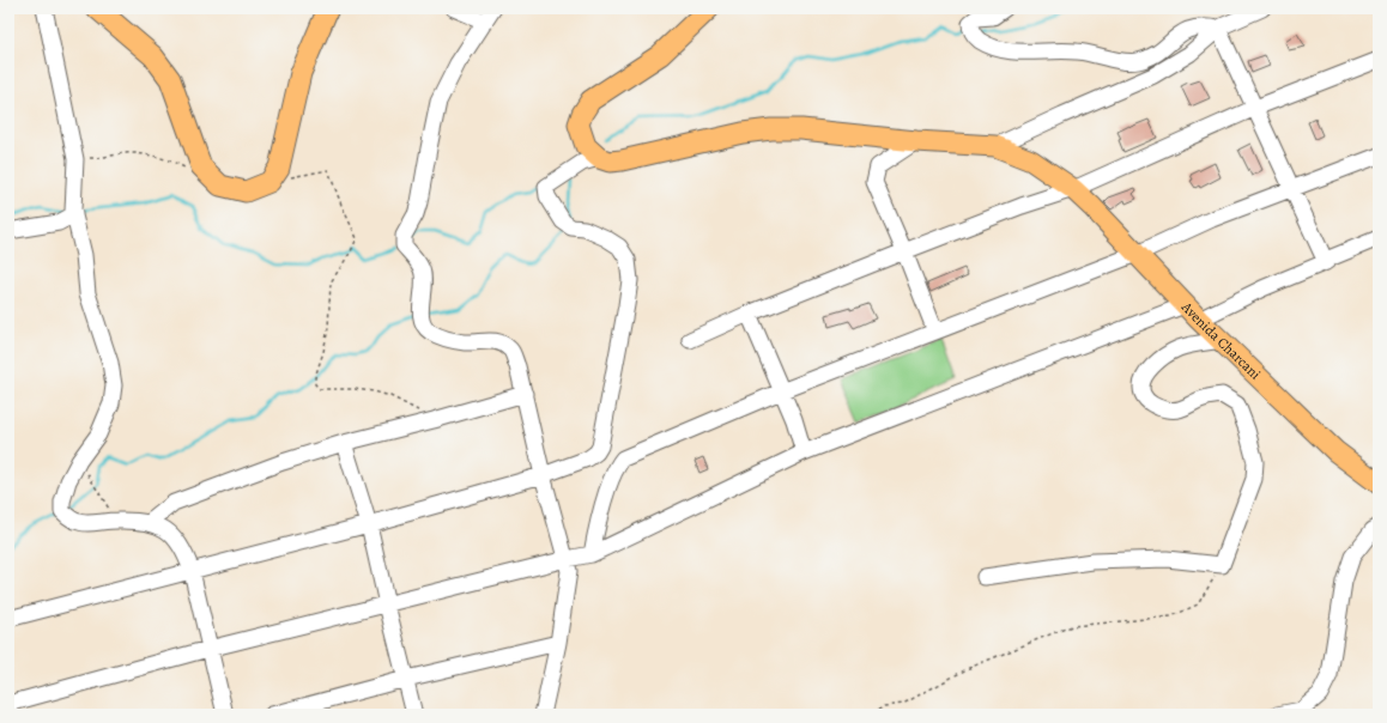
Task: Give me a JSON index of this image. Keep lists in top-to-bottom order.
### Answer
{
  "streets": {
    "main road": ["Avenida Charcani"]
  }
}
